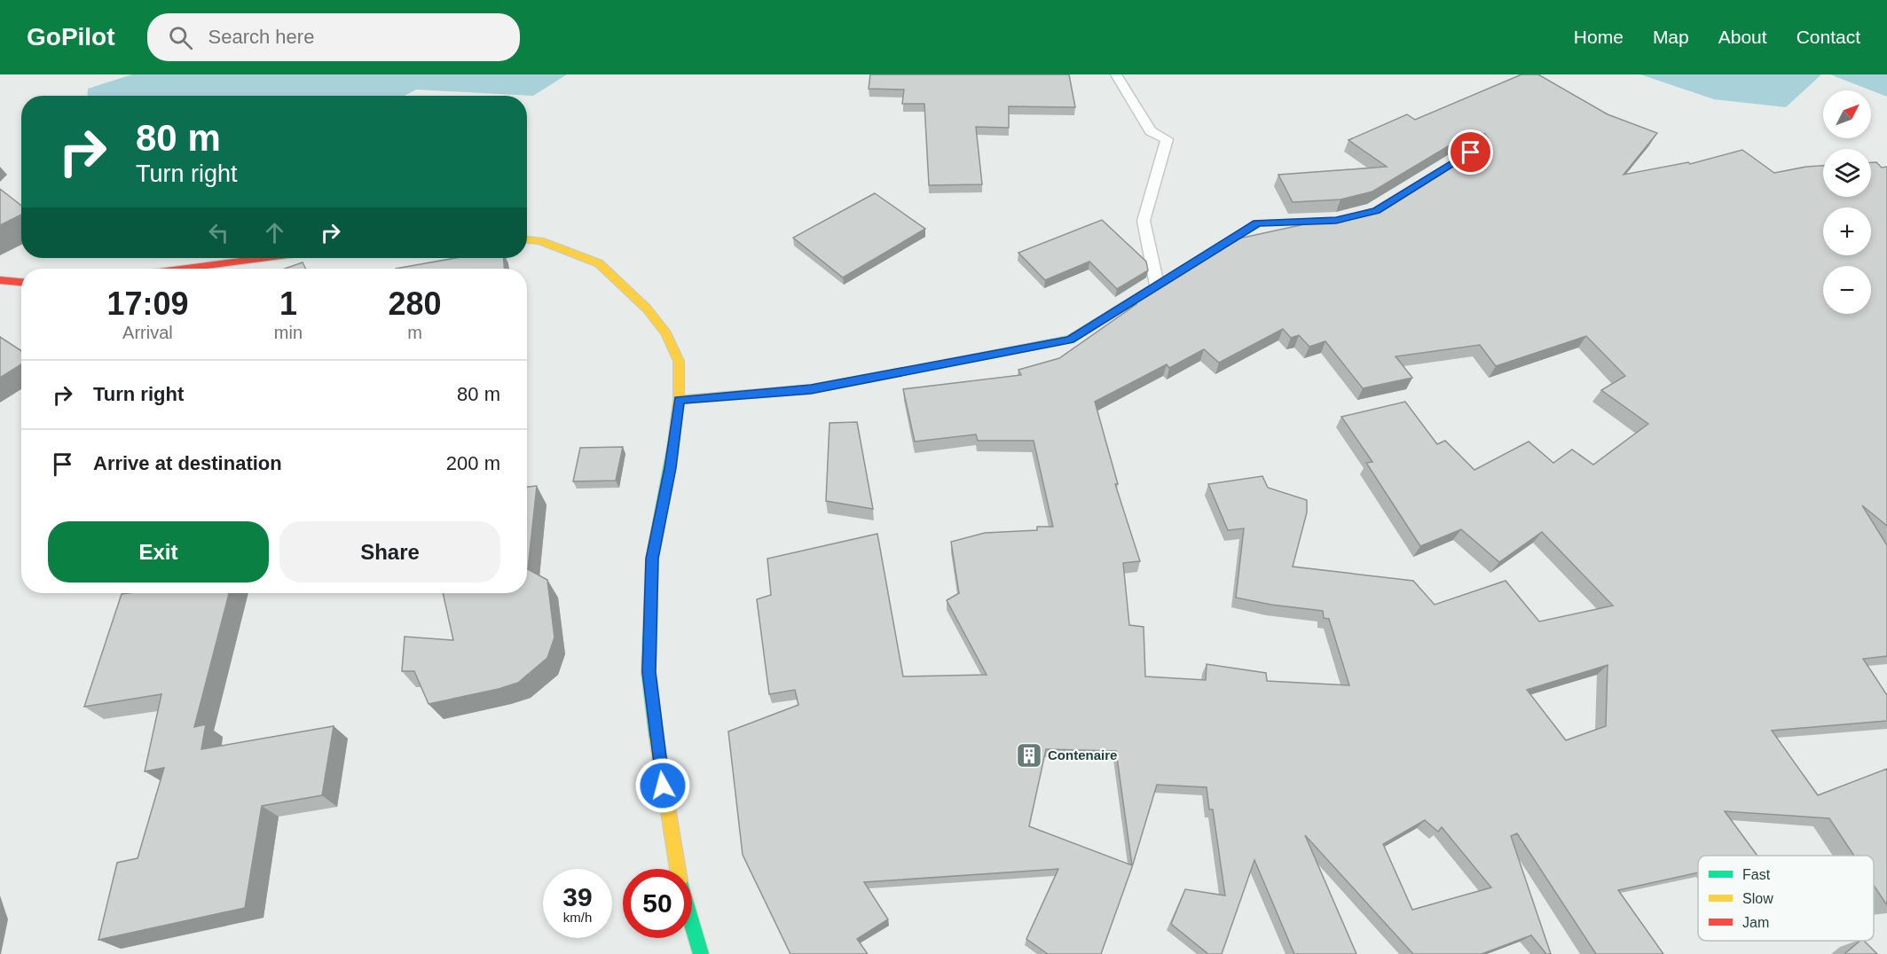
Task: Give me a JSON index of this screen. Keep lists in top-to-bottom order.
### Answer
{
  "places": {
    "building": ["Contenaire"]
  },
  "legend": ["Fast", "Slow", "Jam"],
  "north": "top right",
  "page": {
    "header": "GoPilot",
    "search": "Search here",
    "nav": [
      "Home",
      "Map",
      "About",
      "Contact"
    ],
    "map_buttons": ["+", "−"],
    "turn": ["80 m", "Turn right"],
    "eta": [
      "17:09",
      "Arrival",
      "1",
      "min",
      "280",
      "m"
    ],
    "list": [
      {
        "name": "Turn right",
        "value": "80 m"
      },
      {
        "name": "Arrive at destination",
        "value": "200 m"
      }
    ],
    "buttons": ["Exit", "Share"],
    "speed": "39 km/h",
    "limit": "50"
  }
}
